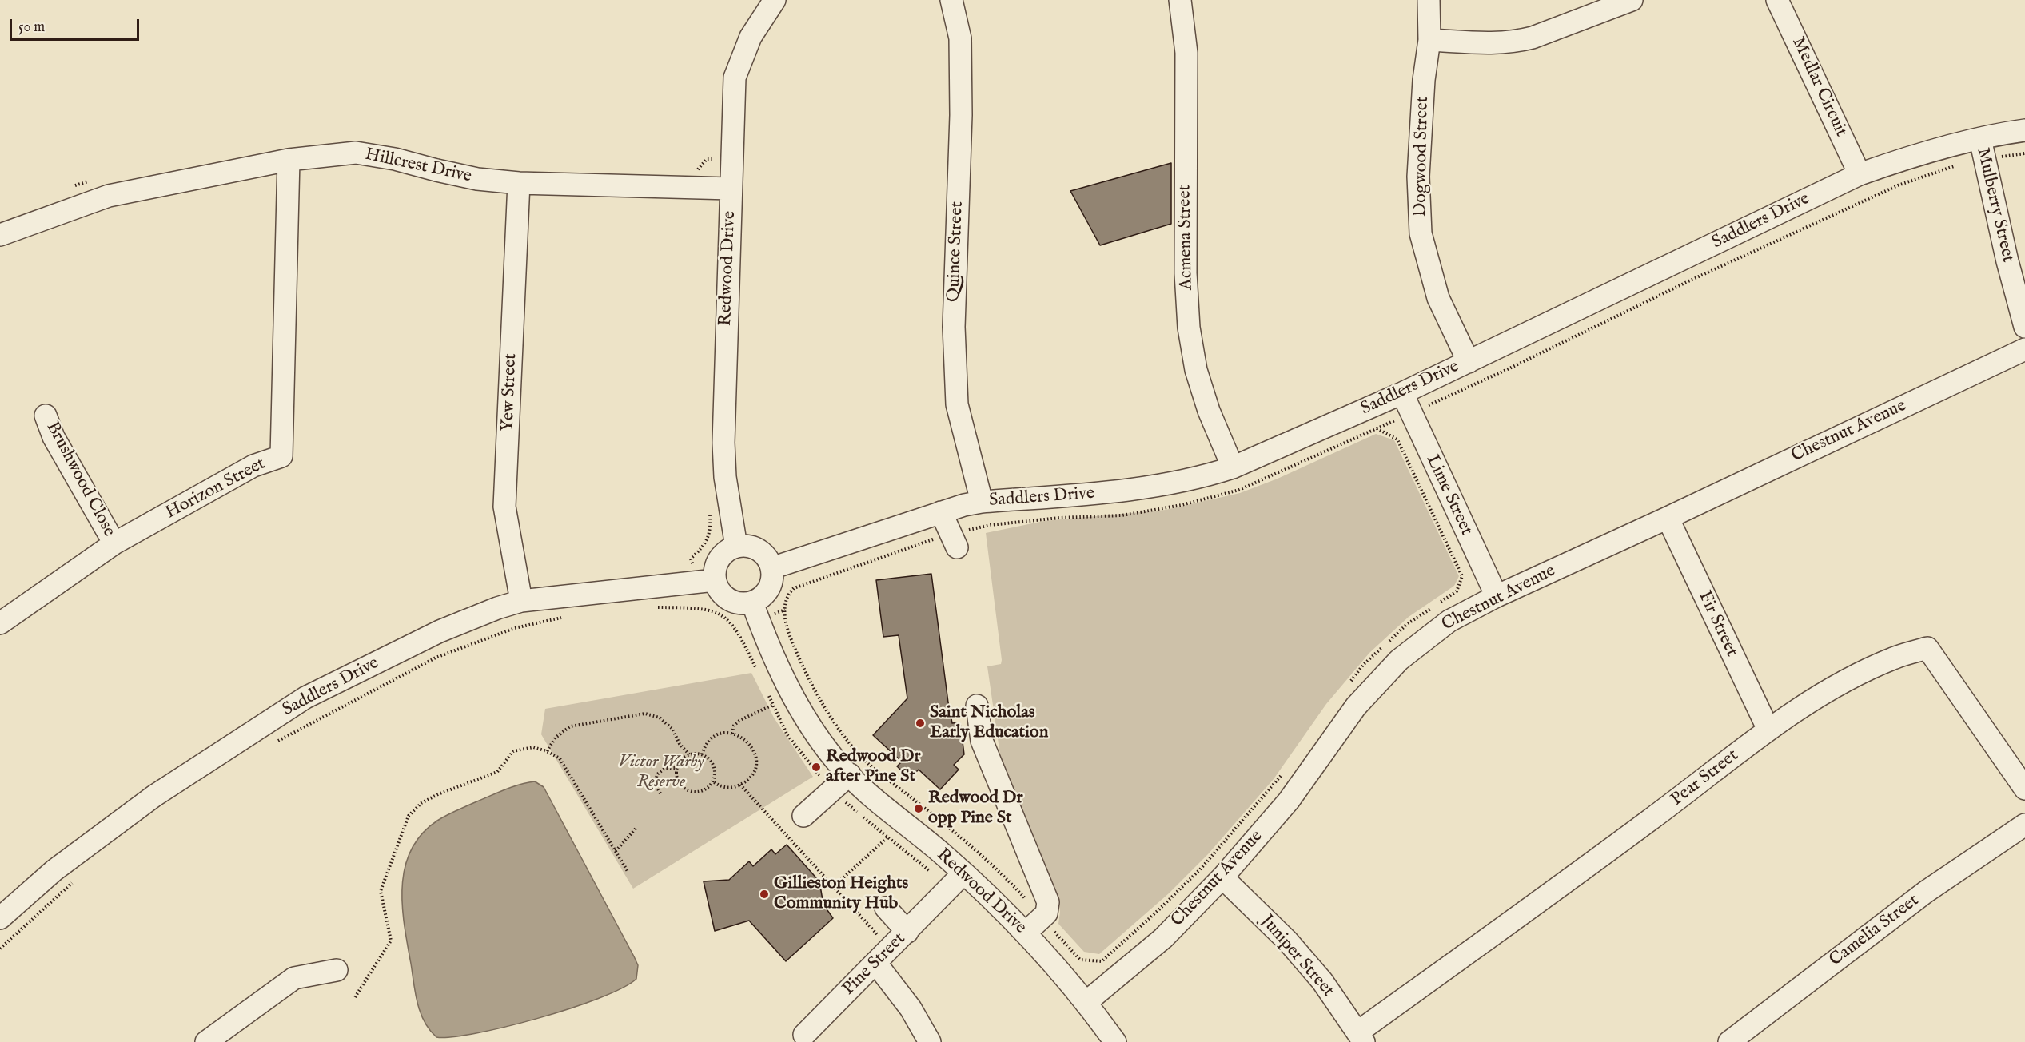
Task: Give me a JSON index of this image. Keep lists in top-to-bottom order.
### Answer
{
  "streets": {
    "street": [
      "Medlar Circuit",
      "Dogwood Street",
      "Hillcrest Drive",
      "Mulberry Street",
      "Saddlers Drive",
      "Acmena Street",
      "Quince Street",
      "Redwood Drive",
      "Yew Street",
      "Chestnut Avenue",
      "Brushwood Close",
      "Horizon Street",
      "Lime Street",
      "Fir Street",
      "Pear Street",
      "Camelia Street",
      "Juniper Street",
      "Pine Street"
    ]
  },
  "crossings": [
    ["Medlar Circuit", "Saddlers Drive"],
    ["Dogwood Street", "Saddlers Drive"],
    ["Hillcrest Drive", "Redwood Drive"],
    ["Hillcrest Drive", "Yew Street"],
    ["Hillcrest Drive", "Horizon Street"],
    ["Mulberry Street", "Saddlers Drive"],
    ["Saddlers Drive", "Acmena Street"],
    ["Saddlers Drive", "Quince Street"],
    ["Saddlers Drive", "Redwood Drive"],
    ["Saddlers Drive", "Yew Street"],
    ["Saddlers Drive", "Lime Street"],
    ["Redwood Drive", "Chestnut Avenue"],
    ["Redwood Drive", "Pine Street"],
    ["Chestnut Avenue", "Lime Street"],
    ["Chestnut Avenue", "Fir Street"],
    ["Chestnut Avenue", "Juniper Street"],
    ["Brushwood Close", "Horizon Street"],
    ["Fir Street", "Pear Street"],
    ["Pear Street", "Juniper Street"]
  ],
  "parks": ["Victor Warby Reserve"],
  "places": [
    "Saint Nicholas Early Education",
    "Redwood Dr after Pine St",
    "Redwood Dr opp Pine St",
    "Gillieston Heights Community Hub"
  ],
  "scale_bar": "50 m"
}
